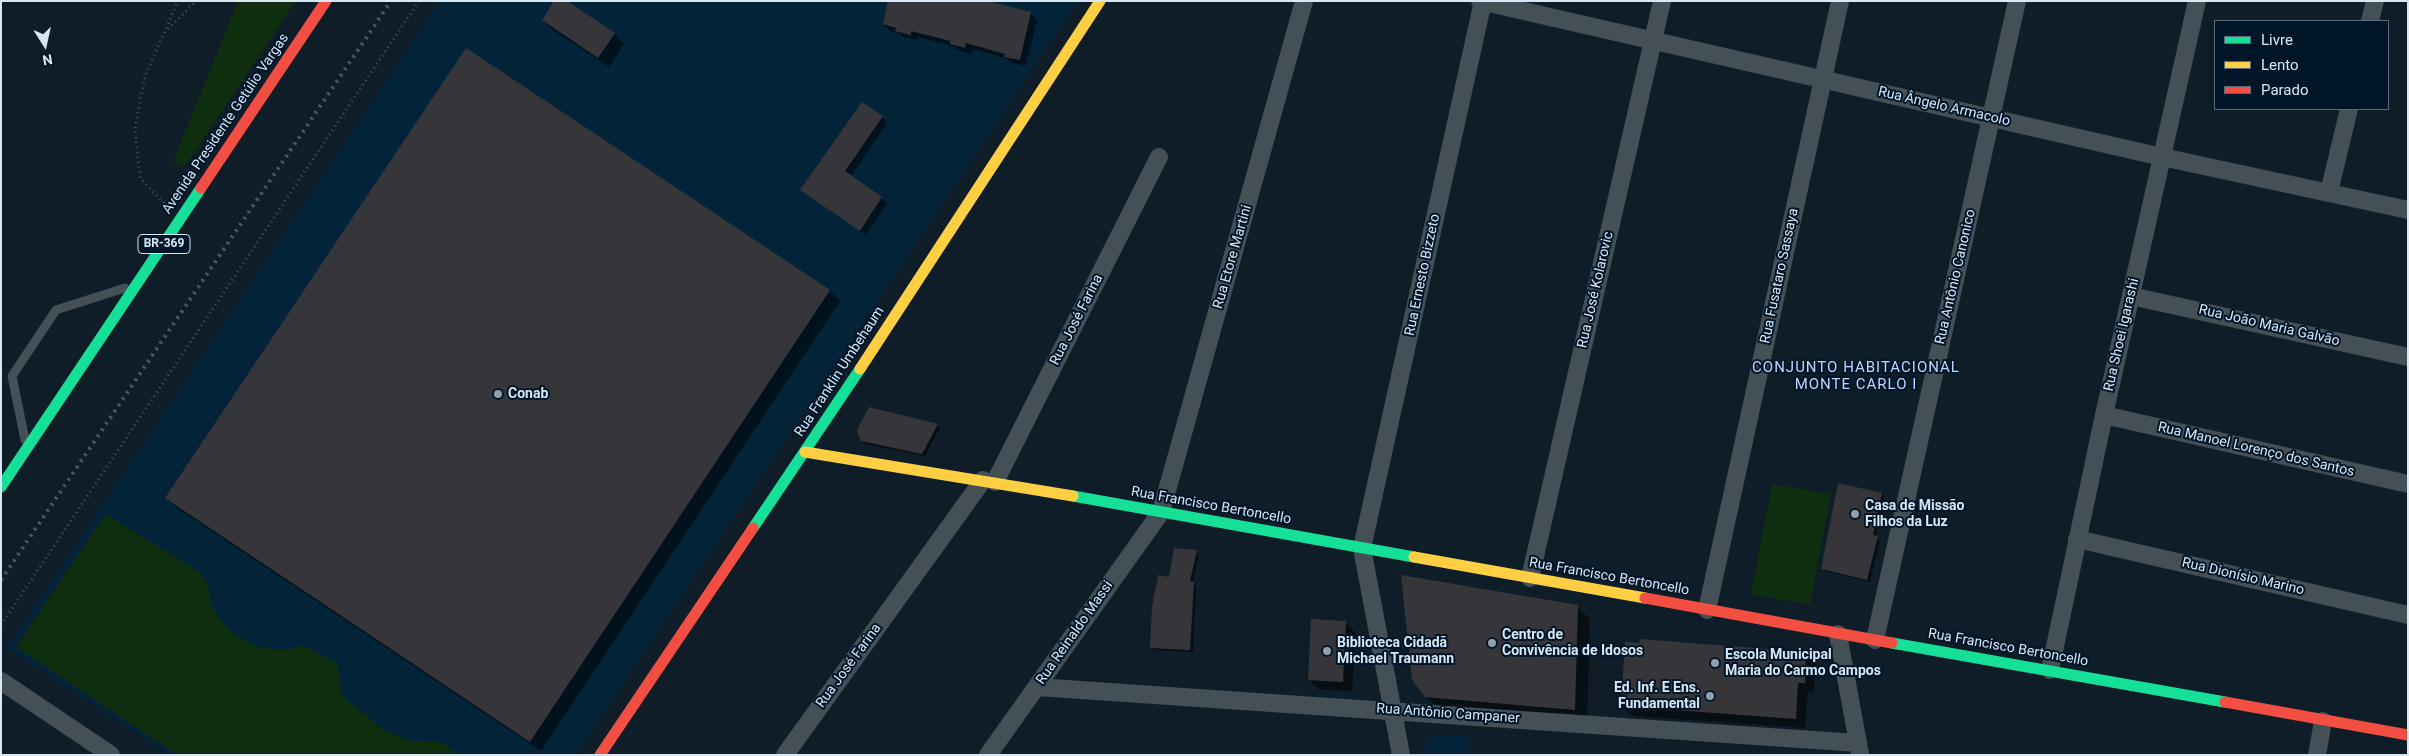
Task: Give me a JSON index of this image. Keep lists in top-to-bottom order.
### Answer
{
  "streets": {
    "street": [
      "Rua Ângelo Armacolo",
      "Avenida Presidente Getúlio Vargas",
      "BR-369",
      "Rua Etore Martini",
      "Rua Ernesto Bizzeto",
      "Rua Fusataro Sassaya",
      "Rua Antônio Canonico",
      "Rua José Kolarovic",
      "Rua José Farina",
      "Rua João Maria Galvão",
      "Rua Shoei Igarashi",
      "Rua Franklin Umbehaum",
      "Rua Manoel Lorenço dos Santos",
      "Rua Francisco Bertoncello",
      "Rua Dionísio Marino",
      "Rua Reinaldo Massi",
      "Rua Antônio Campaner"
    ]
  },
  "crossings": [
    ["Rua Ângelo Armacolo", "Rua Ernesto Bizzeto"],
    ["Rua Ângelo Armacolo", "Rua Fusataro Sassaya"],
    ["Rua Ângelo Armacolo", "Rua Antônio Canonico"],
    ["Rua Ângelo Armacolo", "Rua José Kolarovic"],
    ["Rua Ângelo Armacolo", "Rua Shoei Igarashi"],
    ["Rua Etore Martini", "Rua Francisco Bertoncello"],
    ["Rua Etore Martini", "Rua Reinaldo Massi"],
    ["Rua Ernesto Bizzeto", "Rua Francisco Bertoncello"],
    ["Rua Fusataro Sassaya", "Rua Francisco Bertoncello"],
    ["Rua Antônio Canonico", "Rua Francisco Bertoncello"],
    ["Rua José Kolarovic", "Rua Francisco Bertoncello"],
    ["Rua José Farina", "Rua Francisco Bertoncello"],
    ["Rua João Maria Galvão", "Rua Shoei Igarashi"],
    ["Rua Shoei Igarashi", "Rua Manoel Lorenço dos Santos"],
    ["Rua Shoei Igarashi", "Rua Francisco Bertoncello"],
    ["Rua Shoei Igarashi", "Rua Dionísio Marino"],
    ["Rua Franklin Umbehaum", "Rua Francisco Bertoncello"],
    ["Rua Francisco Bertoncello", "Rua Reinaldo Massi"],
    ["Rua Reinaldo Massi", "Rua Antônio Campaner"]
  ],
  "districts": ["CONJUNTO HABITACIONAL MONTE CARLO I"],
  "places": [
    "Conab",
    "Casa de Missão Filhos da Luz",
    "Centro de Convivência de Idosos",
    "Biblioteca Cidadã Michael Traumann",
    "Escola Municipal Maria do Carmo Campos",
    "Ed. Inf. E Ens. Fundamental"
  ],
  "legend": ["Livre", "Lento", "Parado"],
  "north": "bottom"
}
